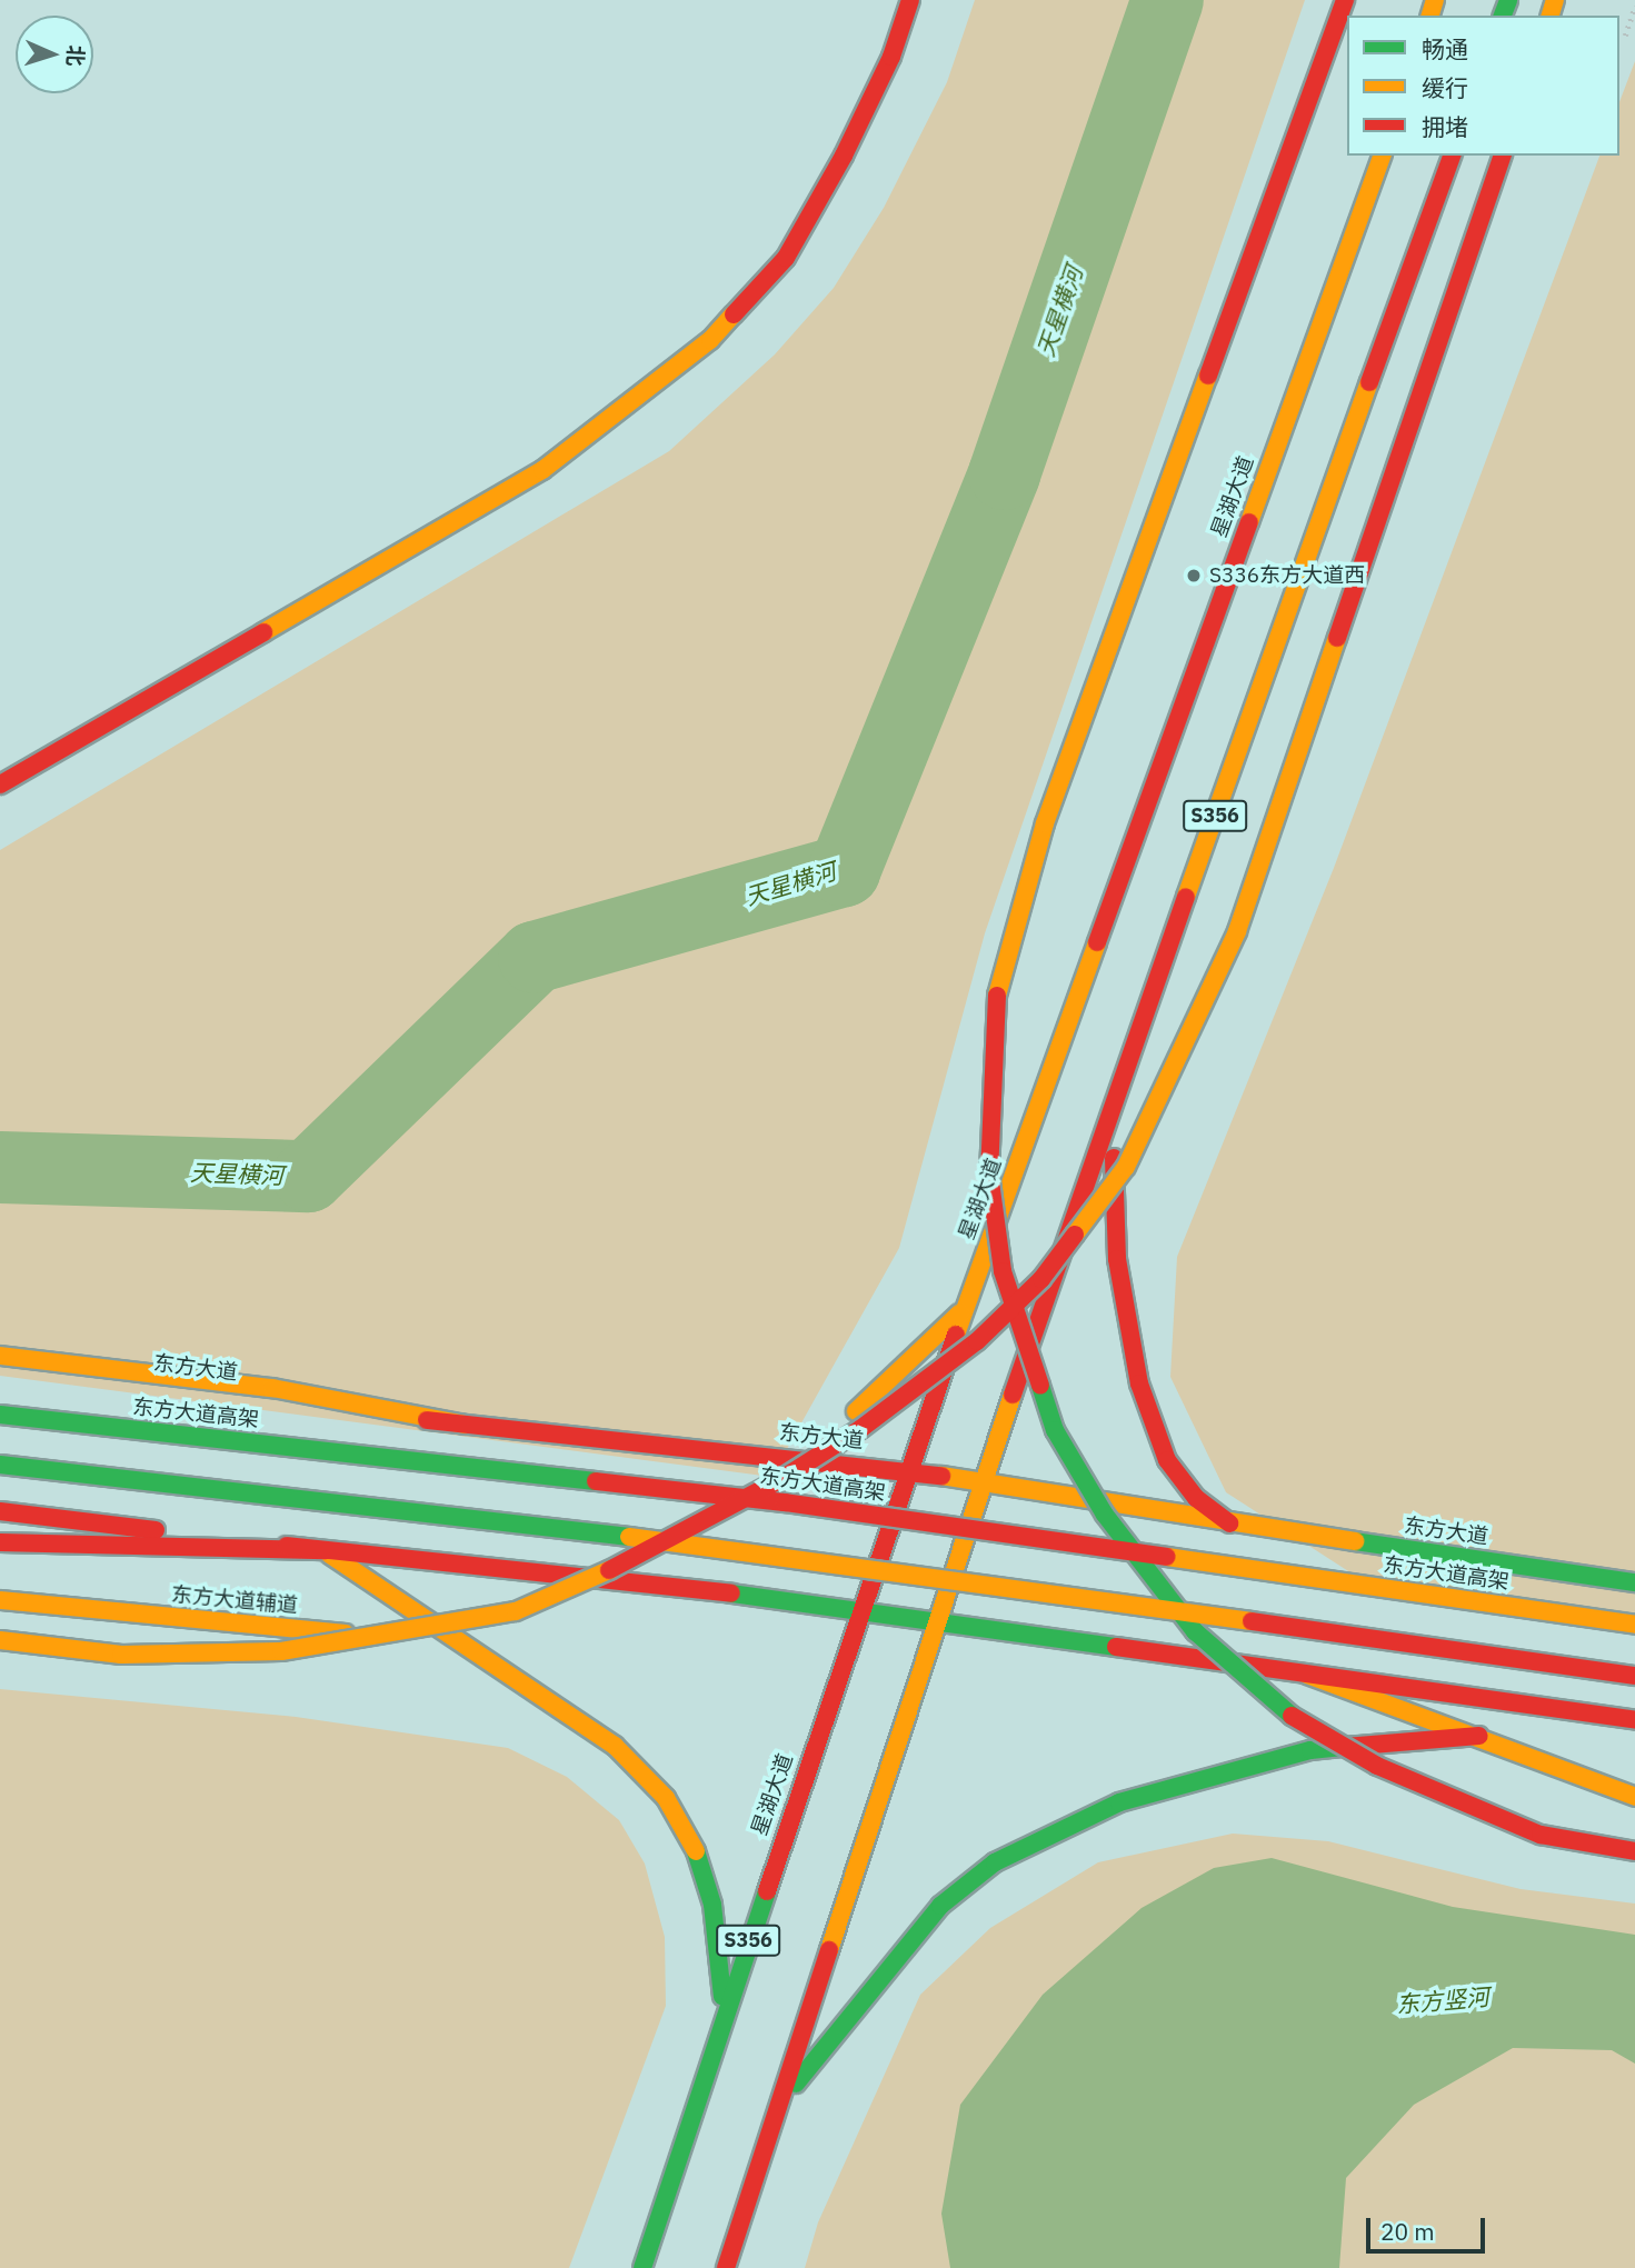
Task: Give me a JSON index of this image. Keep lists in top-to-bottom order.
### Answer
{
  "streets": {
    "main road": [
      "星湖大道",
      "S356",
      "东方大道",
      "东方大道高架",
      "东方大道辅道"
    ]
  },
  "crossings": [
    ["星湖大道", "东方大道"],
    ["S356", "东方大道"]
  ],
  "water": ["天星横河", "东方竖河"],
  "places": ["S336东方大道西"],
  "legend": ["畅通", "缓行", "拥堵"],
  "scale_bar": "20 m",
  "north": "right"
}
